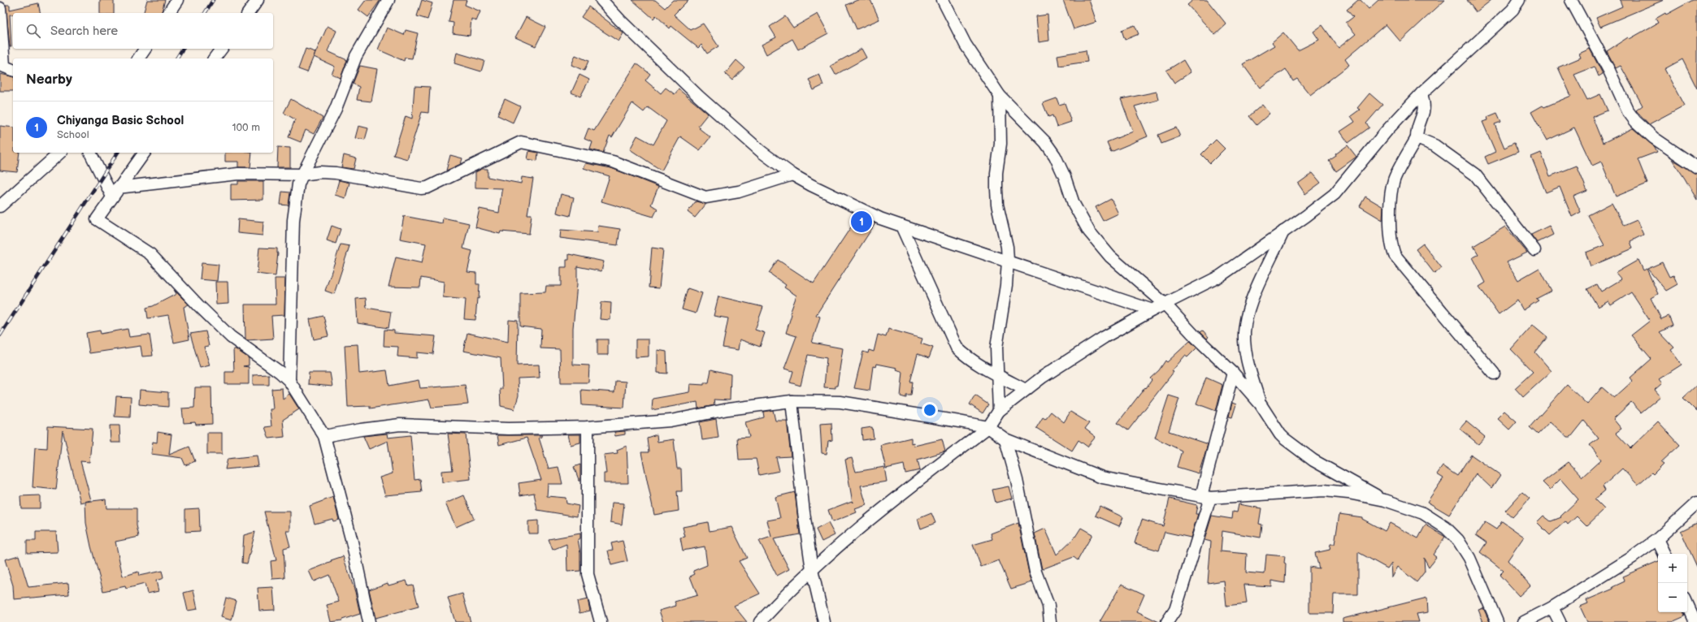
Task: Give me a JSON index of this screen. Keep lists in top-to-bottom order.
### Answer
{
  "page": {
    "search": "Search here",
    "heading": "Nearby",
    "list": [
      {
        "mark": "1",
        "name": "Chiyanga Basic School",
        "note": "School",
        "value": "100 m"
      }
    ],
    "pins": "1",
    "map_buttons": ["+", "−"]
  }
}
